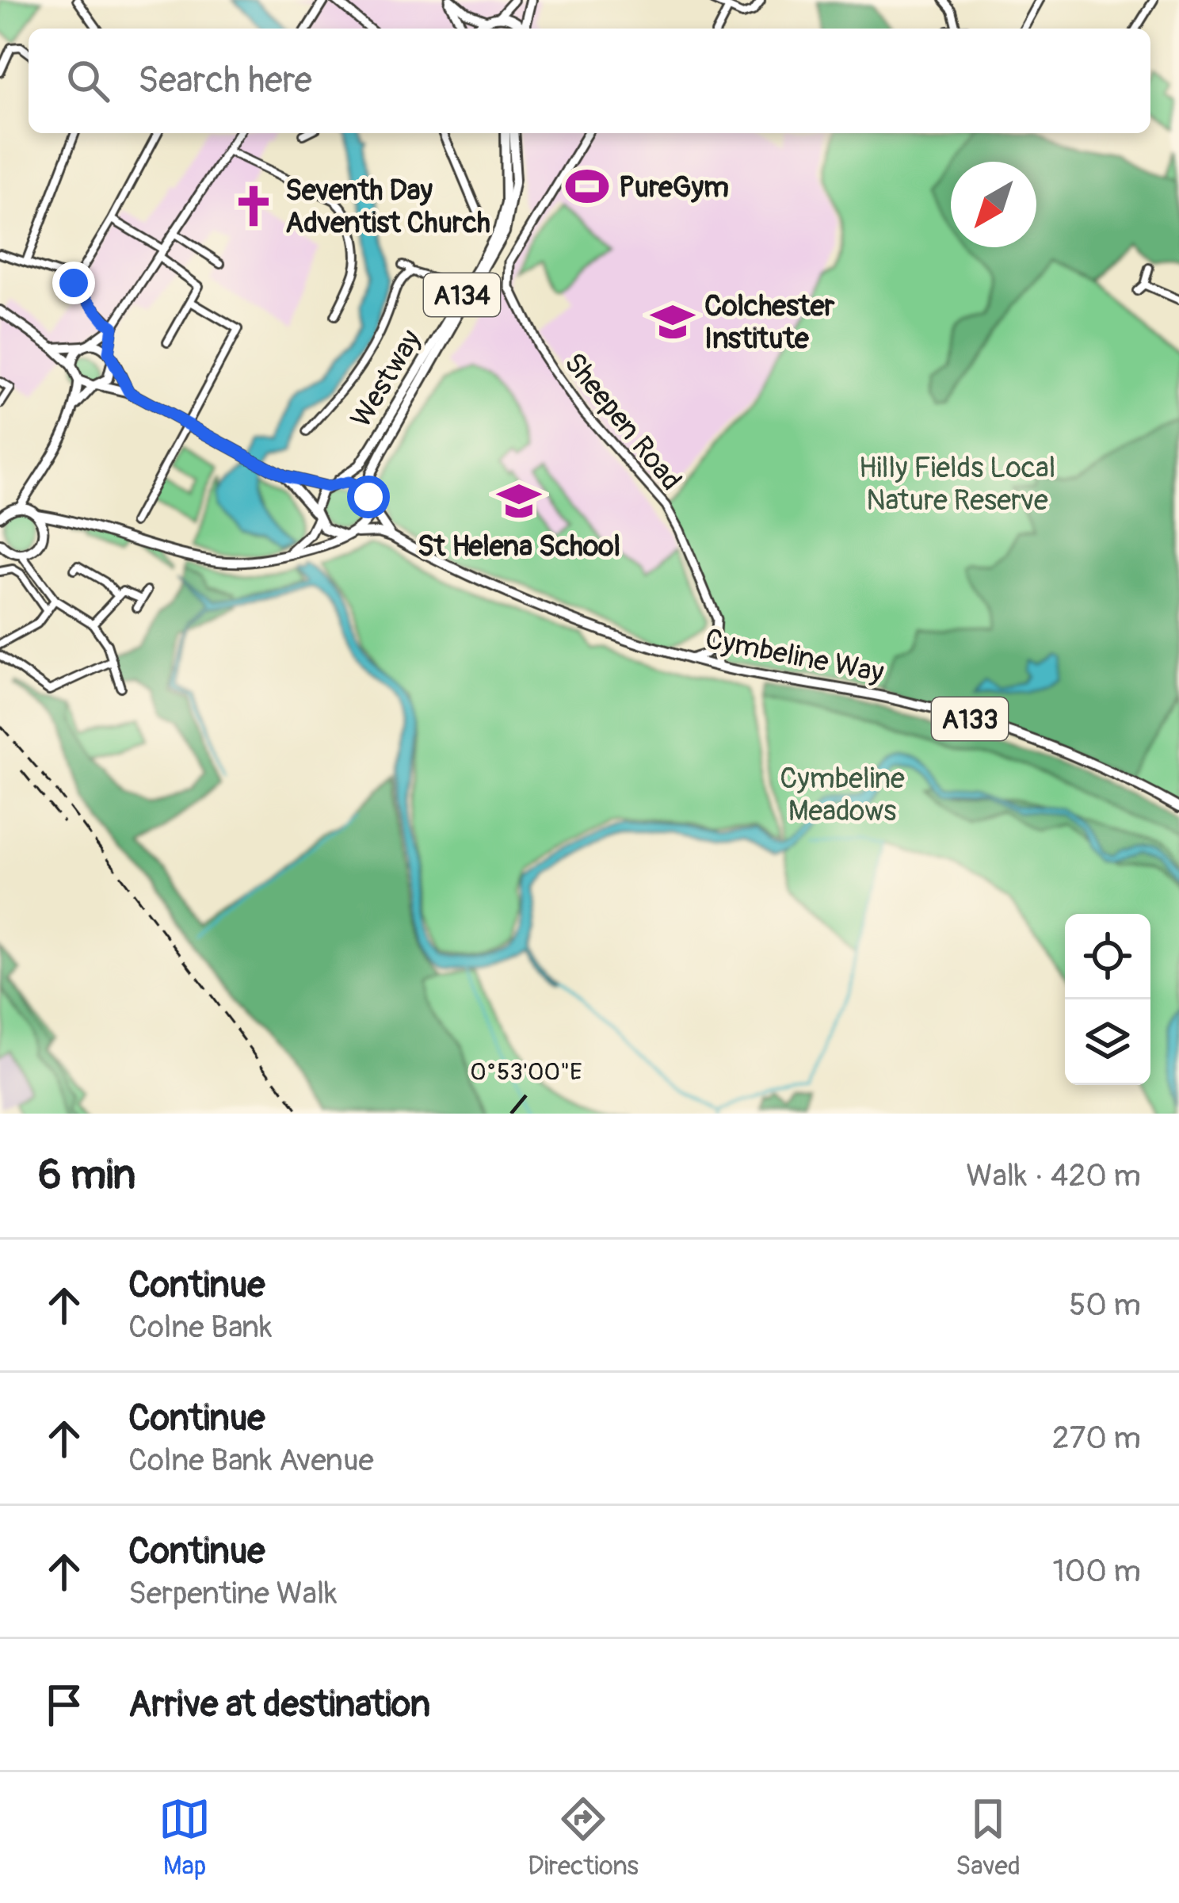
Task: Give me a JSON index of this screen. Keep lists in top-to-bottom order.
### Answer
{
  "streets": {
    "main road": [
      "A134",
      "Westway",
      "Cymbeline Way",
      "A133"
    ],
    "street": ["Sheepen Road"]
  },
  "crossings": [
    ["A134", "Westway"],
    ["A134", "A133"],
    ["Westway", "A133"],
    ["Sheepen Road", "Cymbeline Way"],
    ["Cymbeline Way", "A133"]
  ],
  "parks": ["Hilly Fields Local Nature Reserve", "Cymbeline Meadows"],
  "places": {
    "sports": ["PureGym"],
    "church": ["Seventh Day Adventist Church"],
    "school or university": ["Colchester Institute", "St Helena School"]
  },
  "north": "bottom left",
  "page": {
    "search": "Search here",
    "heading": ["6 min", "Walk · 420 m"],
    "list": [
      ["Continue", "Colne Bank", "50 m"],
      ["Continue", "Colne Bank Avenue", "270 m"],
      ["Continue", "Serpentine Walk", "100 m"],
      "Arrive at destination"
    ],
    "nav": ["Map", "Directions", "Saved"]
  },
  "coordinates": ["0°53'00\"E"]
}
